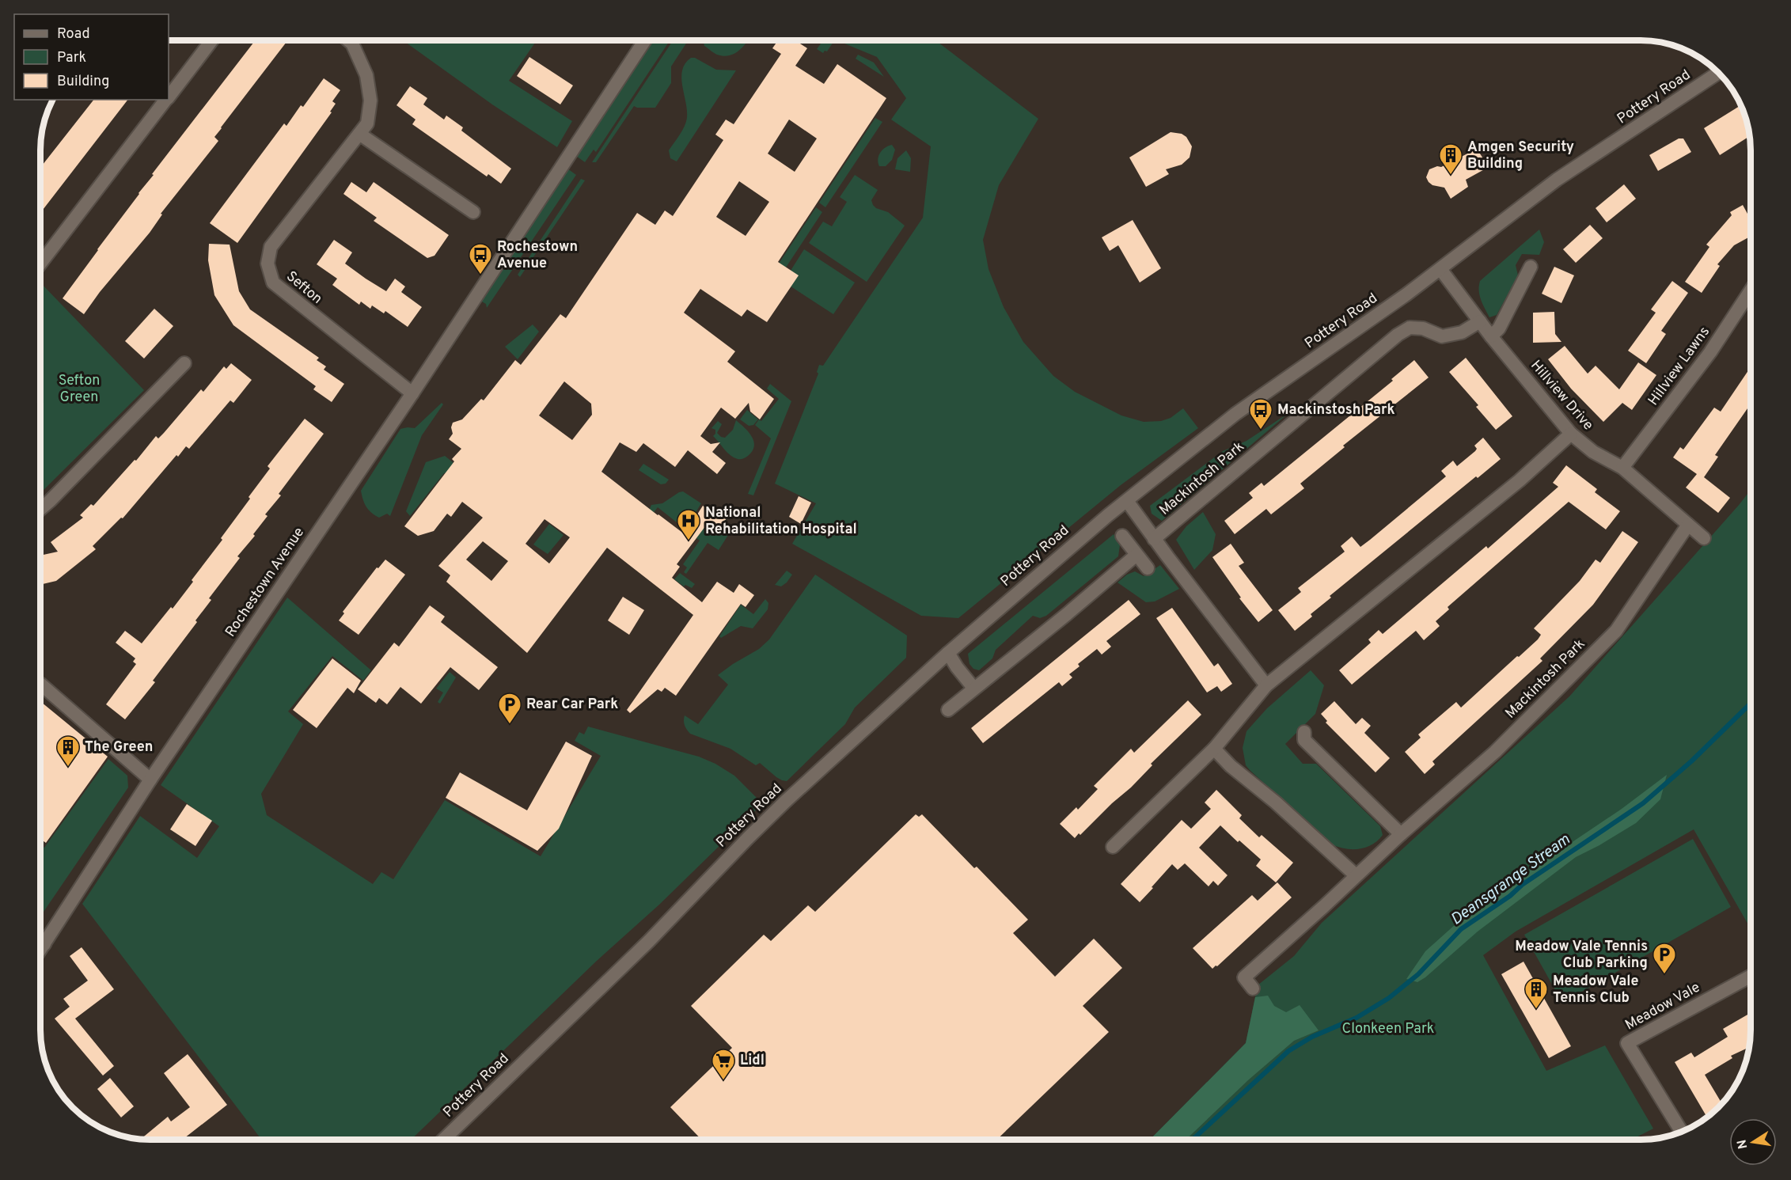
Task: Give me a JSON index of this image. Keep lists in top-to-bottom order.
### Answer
{
  "streets": {
    "street": [
      "Pottery Road",
      "Sefton",
      "Hillview Lawns",
      "Hillview Drive",
      "Mackintosh Park",
      "Rochestown Avenue",
      "Meadow Vale"
    ]
  },
  "crossings": [
    ["Pottery Road", "Hillview Drive"],
    ["Pottery Road", "Mackintosh Park"],
    ["Sefton", "Rochestown Avenue"],
    ["Hillview Lawns", "Hillview Drive"],
    ["Hillview Drive", "Mackintosh Park"]
  ],
  "water": ["Deansgrange Stream"],
  "parks": ["Sefton Green", "Clonkeen Park"],
  "places": {
    "building": ["Amgen Security Building", "The Green", "Meadow Vale Tennis Club"],
    "bus stop": ["Rochestown Avenue", "Mackinstosh Park"],
    "hospital": ["National Rehabilitation Hospital"],
    "parking": ["Rear Car Park", "Meadow Vale Tennis Club Parking"],
    "supermarket": ["Lidl"]
  },
  "legend": ["Road", "Park", "Building"],
  "north": "left"
}
